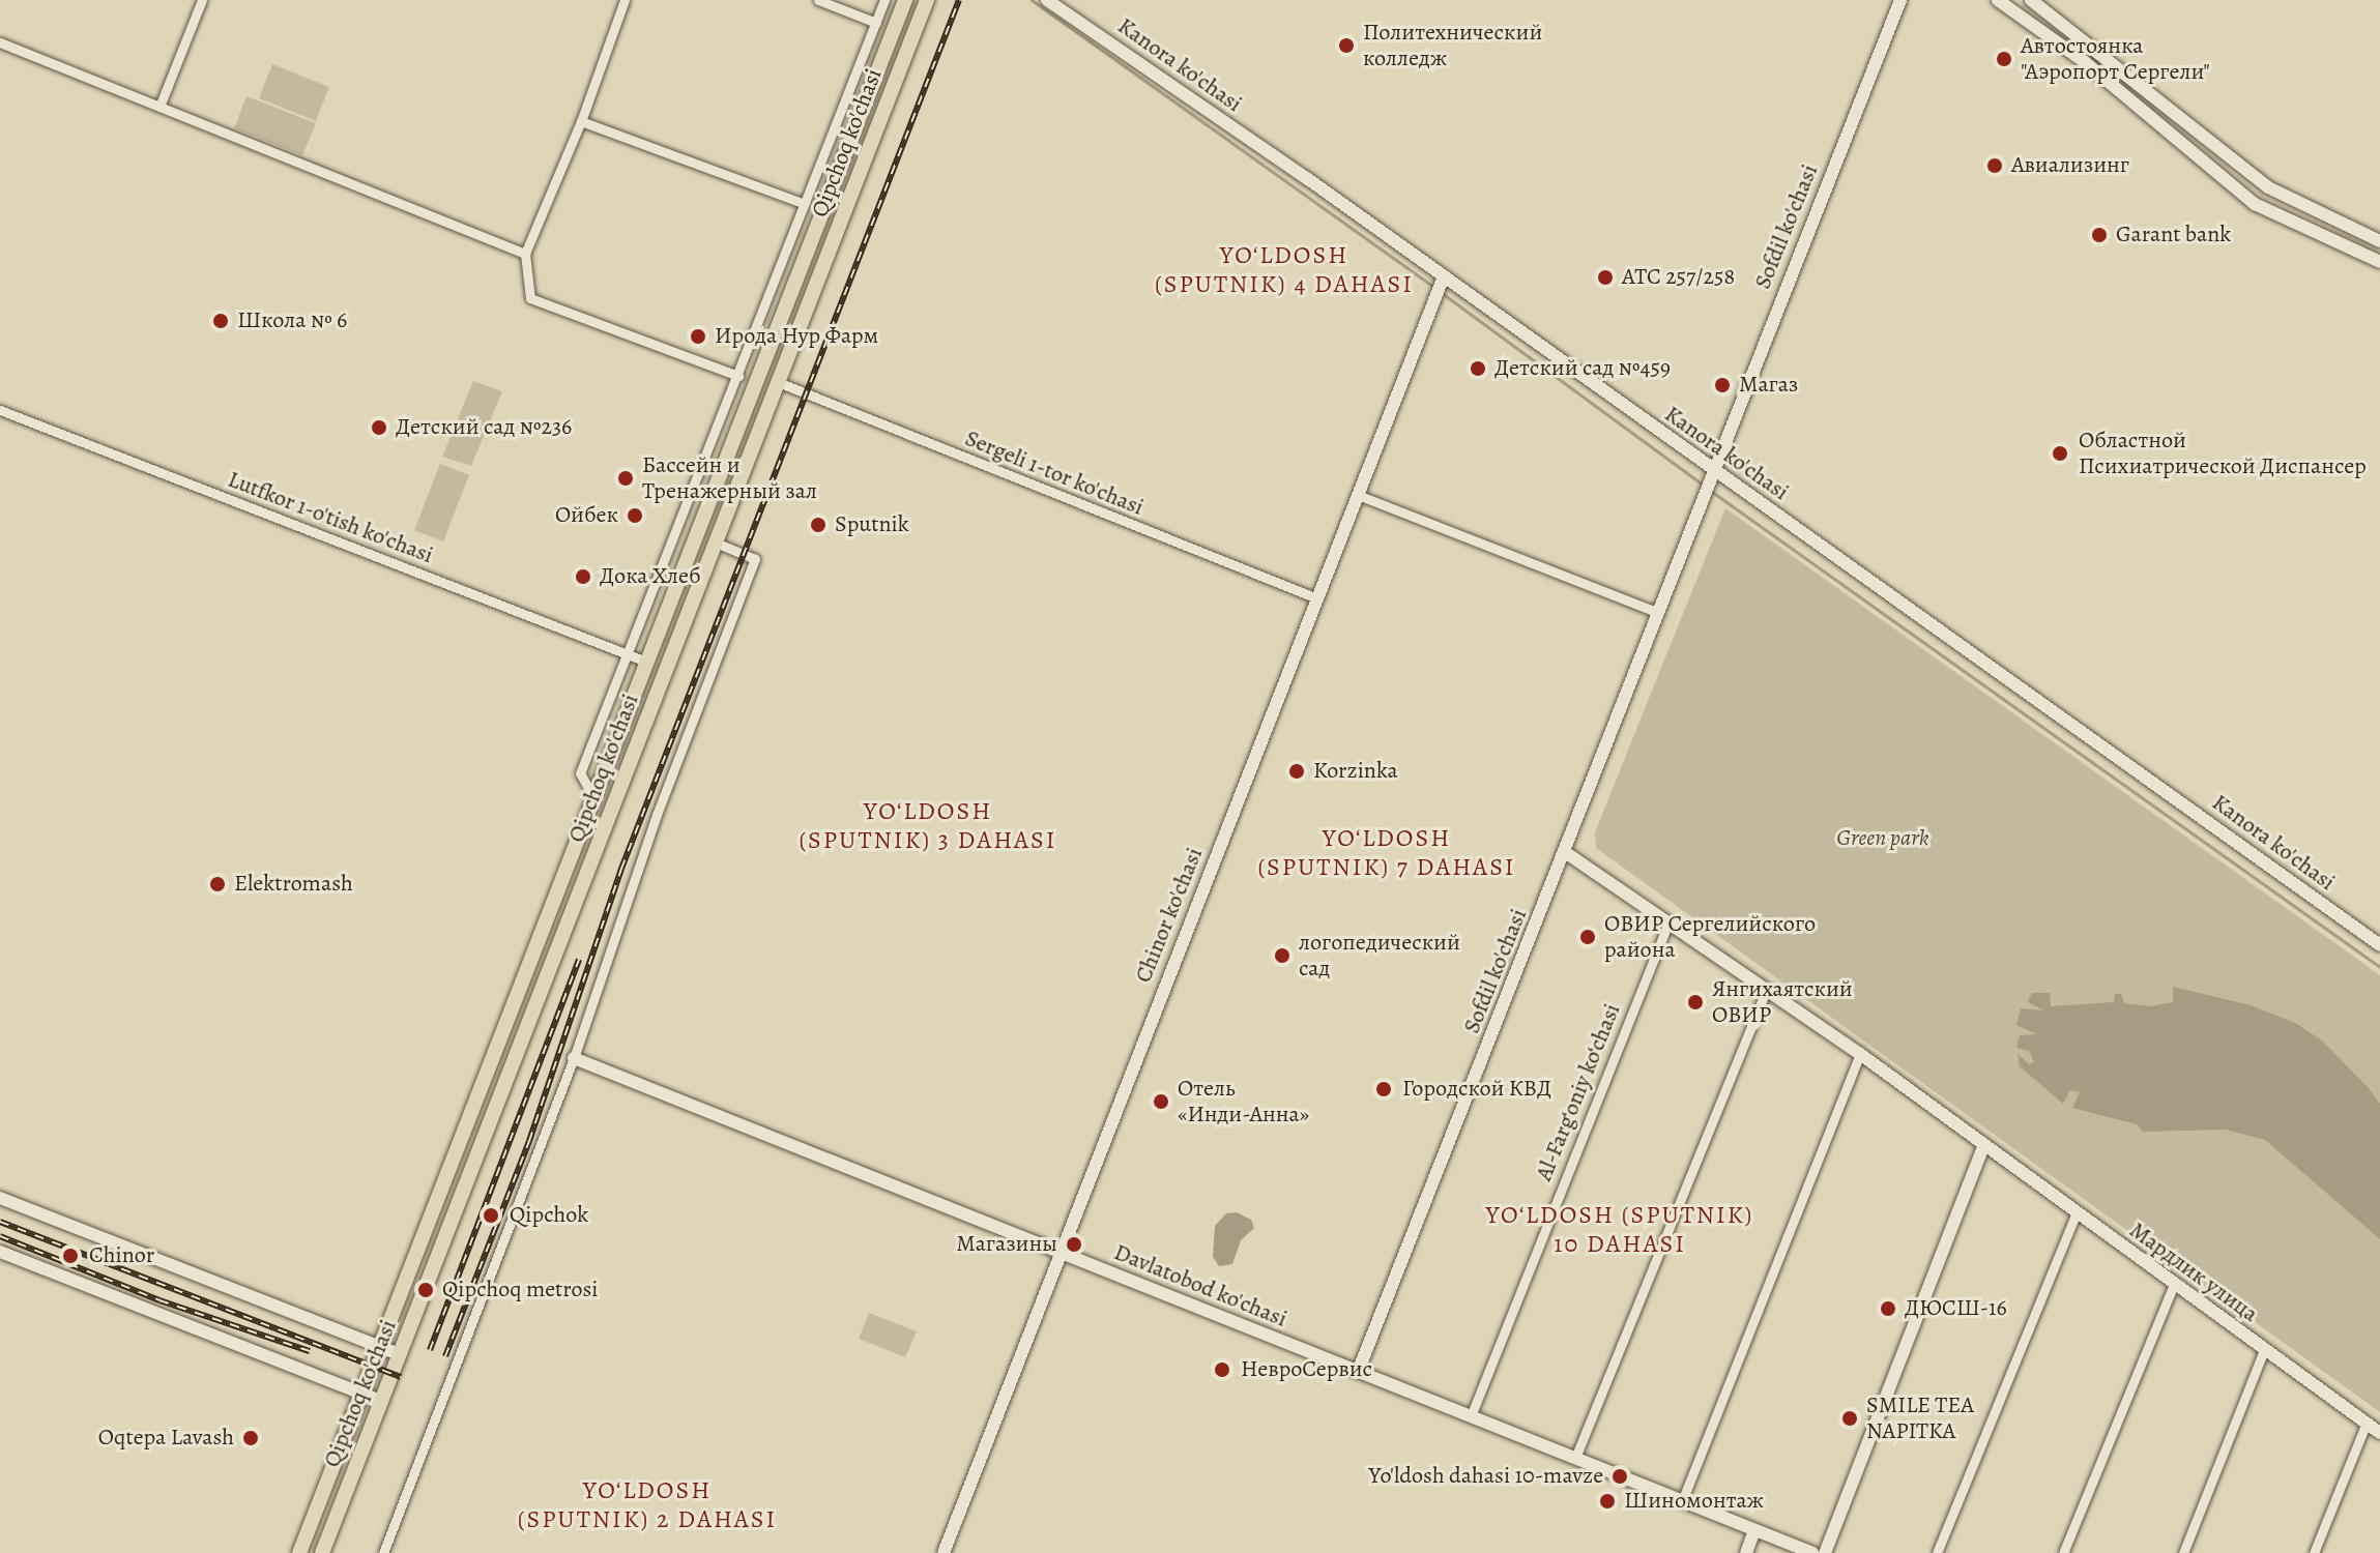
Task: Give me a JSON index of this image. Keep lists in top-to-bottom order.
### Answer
{
  "streets": {
    "main road": ["Qipchoq ko'chasi"],
    "street": [
      "Kanora ko'chasi",
      "Sofdil ko'chasi",
      "Sergeli 1-tor ko'chasi",
      "Lutfkor 1-o'tish ko'chasi",
      "Chinor ko'chasi",
      "Al-Farg‘oniy ko‘chasi",
      "Мардлик улица",
      "Davlatobod ko'chasi"
    ]
  },
  "crossings": [
    ["Kanora ko'chasi", "Sofdil ko'chasi"],
    ["Kanora ko'chasi", "Chinor ko'chasi"],
    ["Qipchoq ko'chasi", "Sergeli 1-tor ko'chasi"],
    ["Qipchoq ko'chasi", "Lutfkor 1-o'tish ko'chasi"],
    ["Sofdil ko'chasi", "Мардлик улица"],
    ["Sofdil ko'chasi", "Davlatobod ko'chasi"],
    ["Sergeli 1-tor ko'chasi", "Chinor ko'chasi"],
    ["Chinor ko'chasi", "Davlatobod ko'chasi"],
    ["Al-Farg‘oniy ko‘chasi", "Мардлик улица"],
    ["Al-Farg‘oniy ko‘chasi", "Davlatobod ko'chasi"]
  ],
  "districts": [
    "YO‘LDOSH (SPUTNIK) 4 DAHASI",
    "YO‘LDOSH (SPUTNIK) 3 DAHASI",
    "YO‘LDOSH (SPUTNIK) 7 DAHASI",
    "YO‘LDOSH (SPUTNIK) 10 DAHASI",
    "YO‘LDOSH (SPUTNIK) 2 DAHASI"
  ],
  "parks": ["Green park"],
  "places": [
    "Политехнический колледж",
    "Автостоянка \"Аэропорт Сергели\"",
    "Авиализинг",
    "Garant bank",
    "АТС 257/258",
    "Школа № 6",
    "Ирода Нур Фарм",
    "Детский сад №459",
    "Магаз",
    "Детский сад №236",
    "Областной Психиатрической Диспансер",
    "Бассейн и Тренажерный зал",
    "Ойбек",
    "Sputnik",
    "Дока Хлеб",
    "Korzinka",
    "Elektromash",
    "ОВИР Сергелийского района",
    "логопедический сад",
    "Янгихаятский ОВИР",
    "Городской КВД",
    "Отель «Инди-Анна»",
    "Qipchok",
    "Магазины",
    "Chinor",
    "Qipchoq metrosi",
    "ДЮСШ-16",
    "НевроСервис",
    "SMILE TEA NAPITKA",
    "Oqtepa Lavash",
    "Yo'ldosh dahasi 10-mavze",
    "Шиномонтаж"
  ]
}
